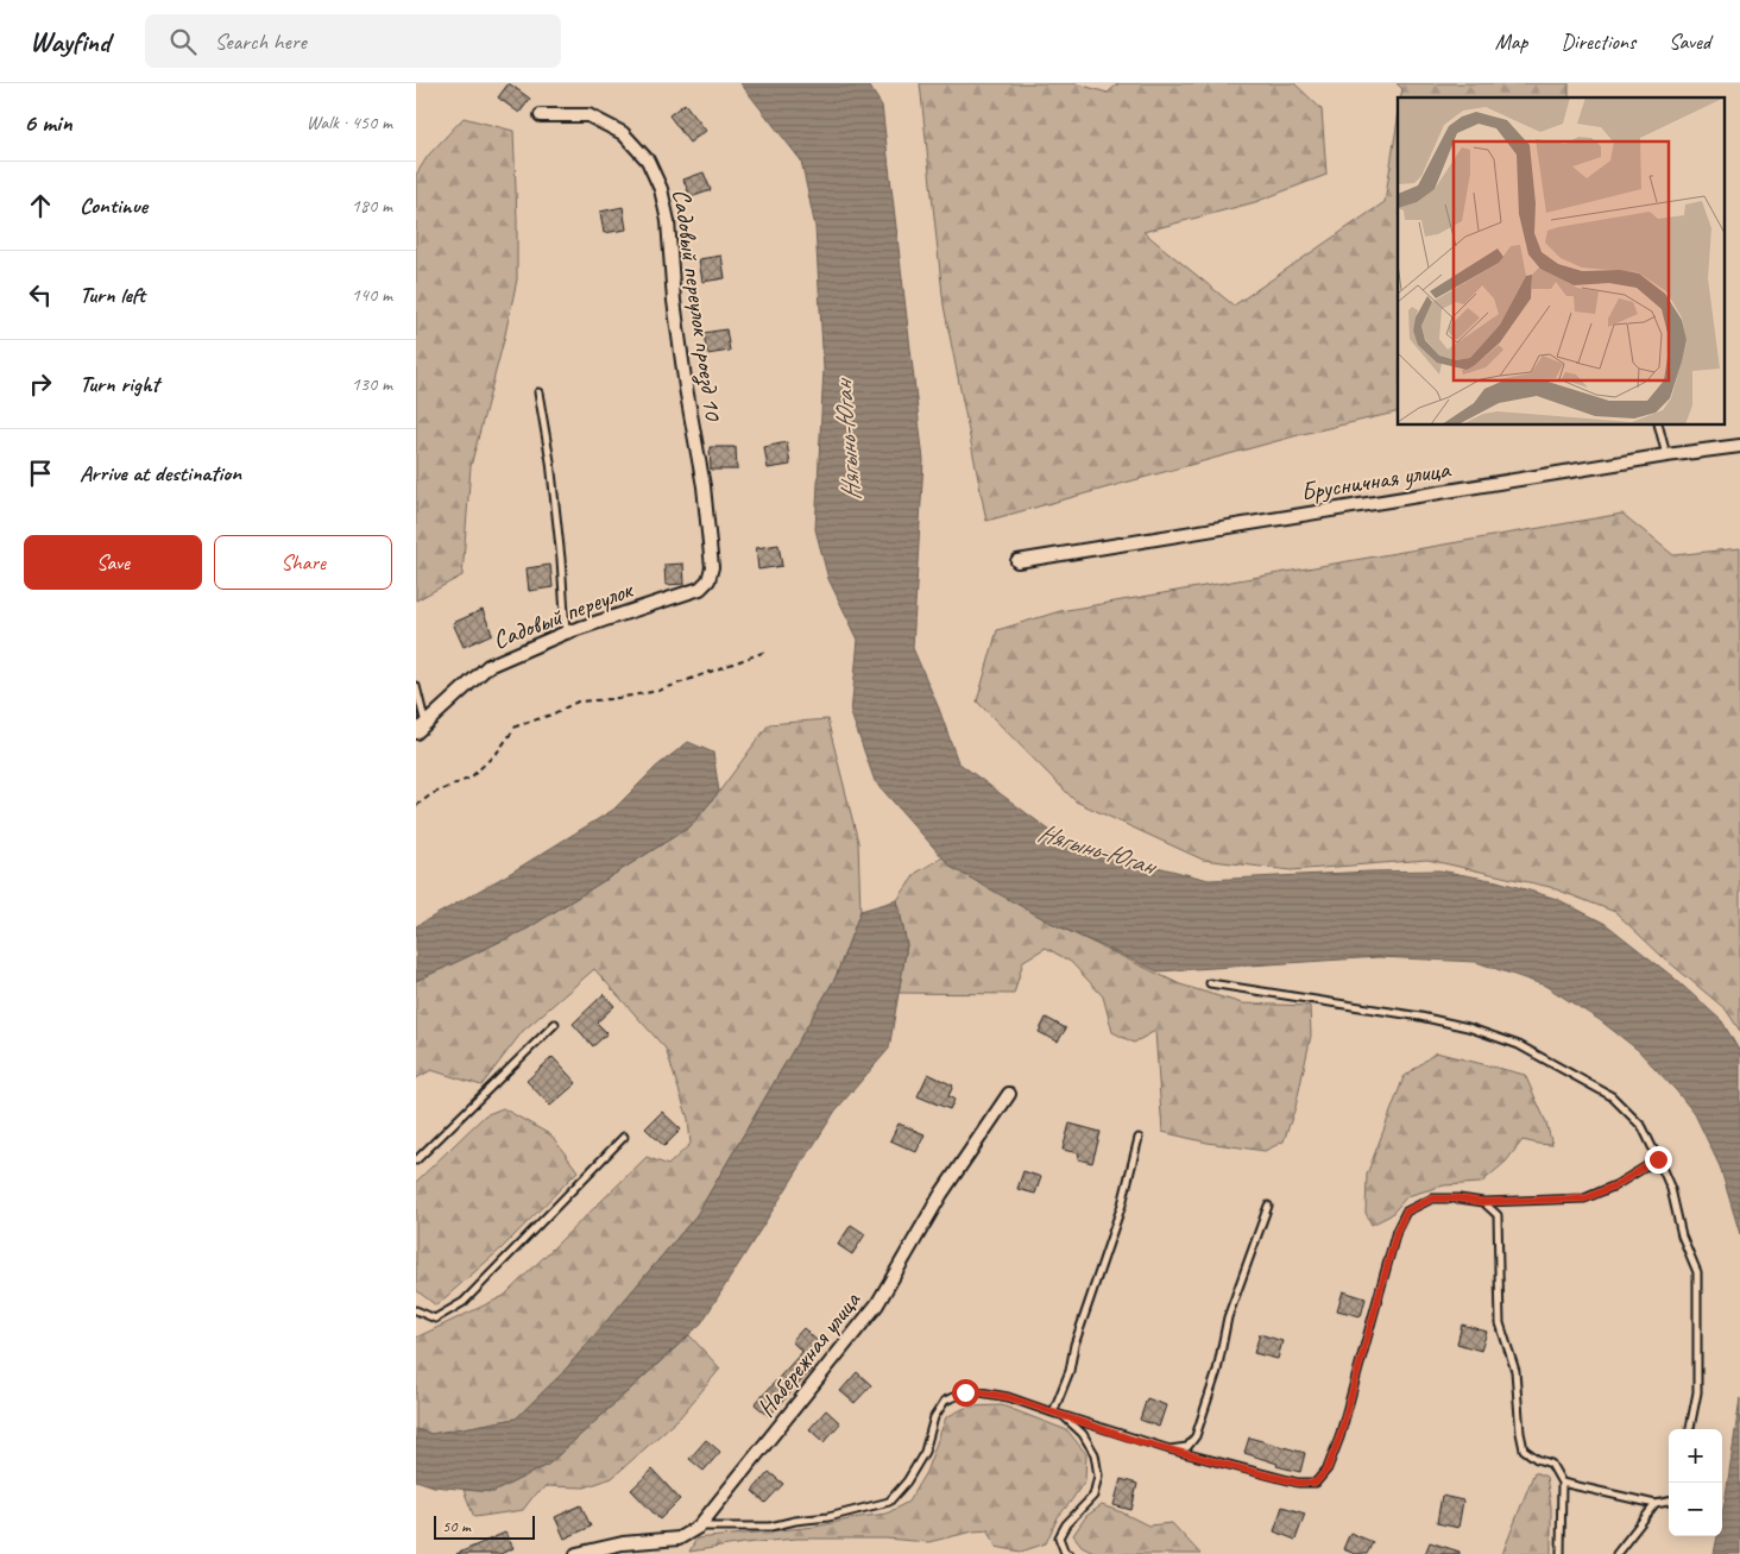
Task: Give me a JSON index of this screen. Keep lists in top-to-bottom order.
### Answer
{
  "streets": {
    "street": [
      "Садовый переулок проезд 10",
      "Брусничная улица",
      "Садовый переулок",
      "Набережная улица"
    ]
  },
  "crossings": [
    ["Садовый переулок проезд 10", "Садовый переулок"]
  ],
  "water": ["Нягынь-Юган"],
  "scale_bar": "50 m",
  "page": {
    "header": "Wayfind",
    "search": "Search here",
    "nav": ["Map", "Directions", "Saved"],
    "heading": ["6 min", "Walk · 450 m"],
    "list": [
      ["Continue", "180 m"],
      ["Turn left", "140 m"],
      ["Turn right", "130 m"],
      "Arrive at destination"
    ],
    "buttons": ["Save", "Share"],
    "map_buttons": ["+", "−"],
    "scale": "50 m"
  }
}
